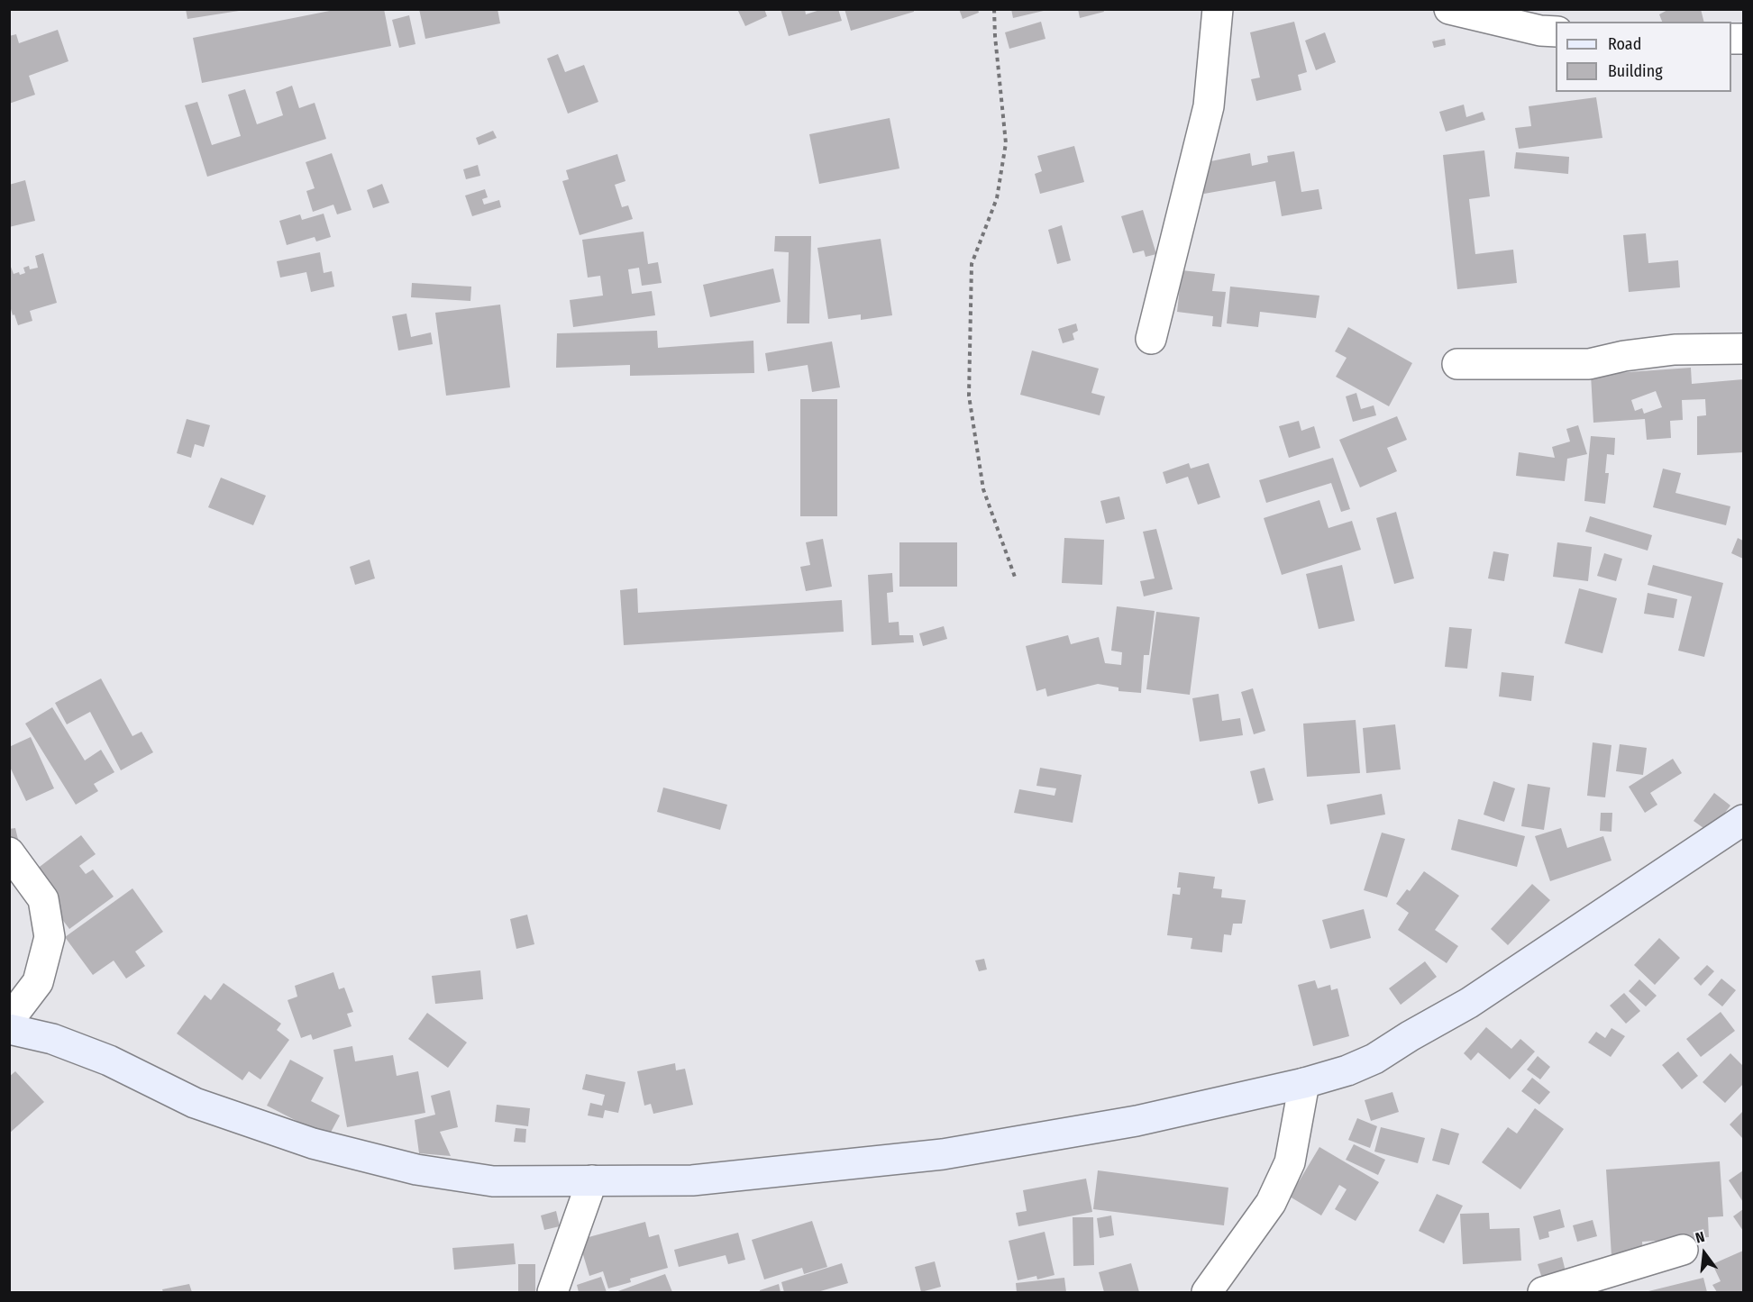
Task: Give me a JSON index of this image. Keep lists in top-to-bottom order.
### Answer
{
  "legend": ["Road", "Building"],
  "north": "top"
}
